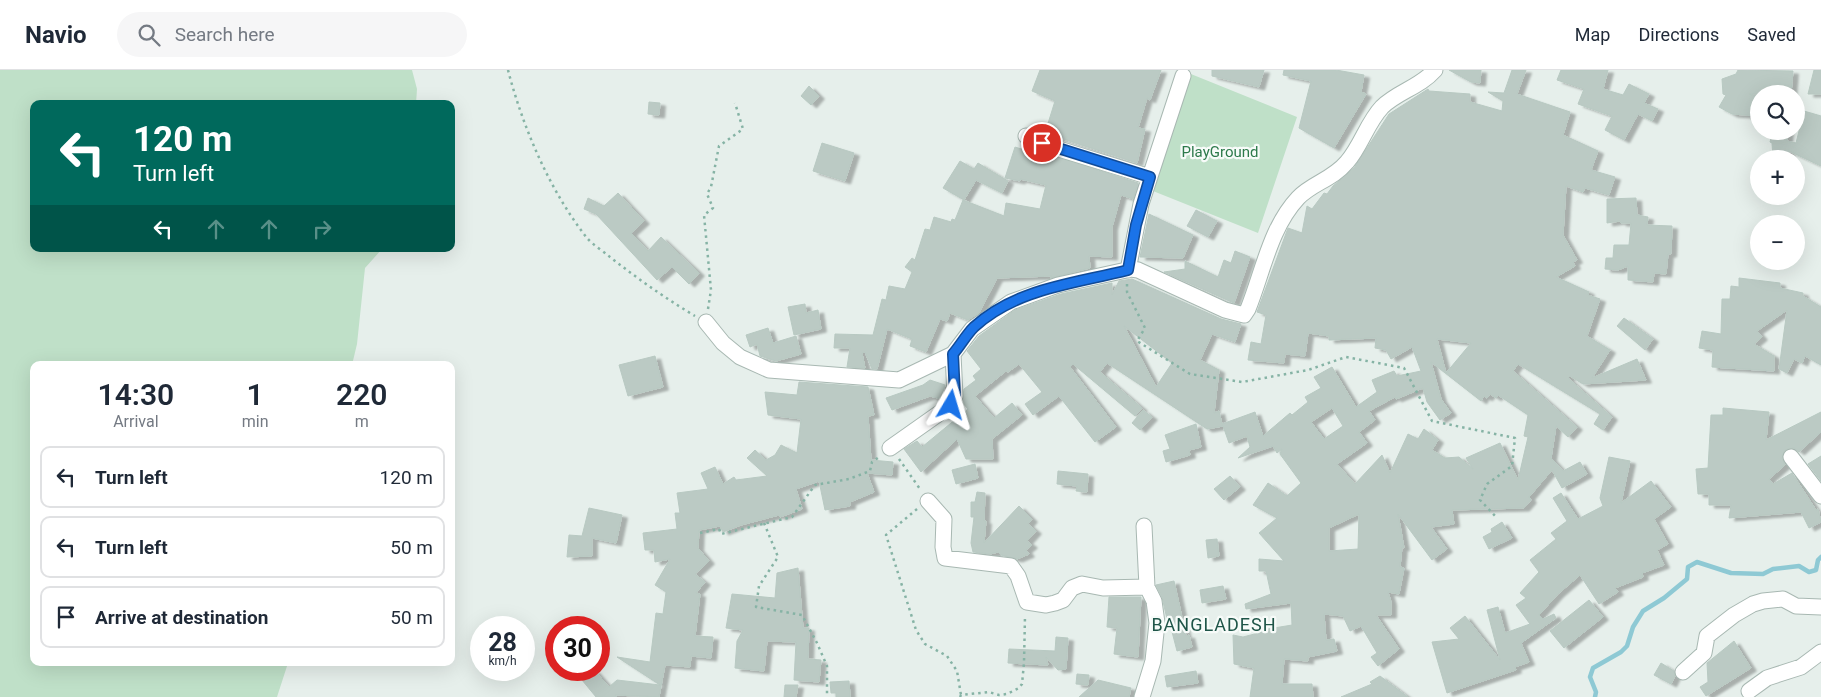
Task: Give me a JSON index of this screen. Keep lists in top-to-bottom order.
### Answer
{
  "districts": ["BANGLADESH"],
  "parks": ["PlayGround"],
  "page": {
    "header": "Navio",
    "search": "Search here",
    "nav": ["Map", "Directions", "Saved"],
    "map_buttons": ["+", "−"],
    "turn": ["120 m", "Turn left"],
    "eta": [
      "14:30",
      "Arrival",
      "1",
      "min",
      "220",
      "m"
    ],
    "list": [
      {
        "name": "Turn left",
        "value": "120 m"
      },
      {
        "name": "Turn left",
        "value": "50 m"
      },
      {
        "name": "Arrive at destination",
        "value": "50 m"
      }
    ],
    "speed": "28 km/h",
    "limit": "30"
  }
}
